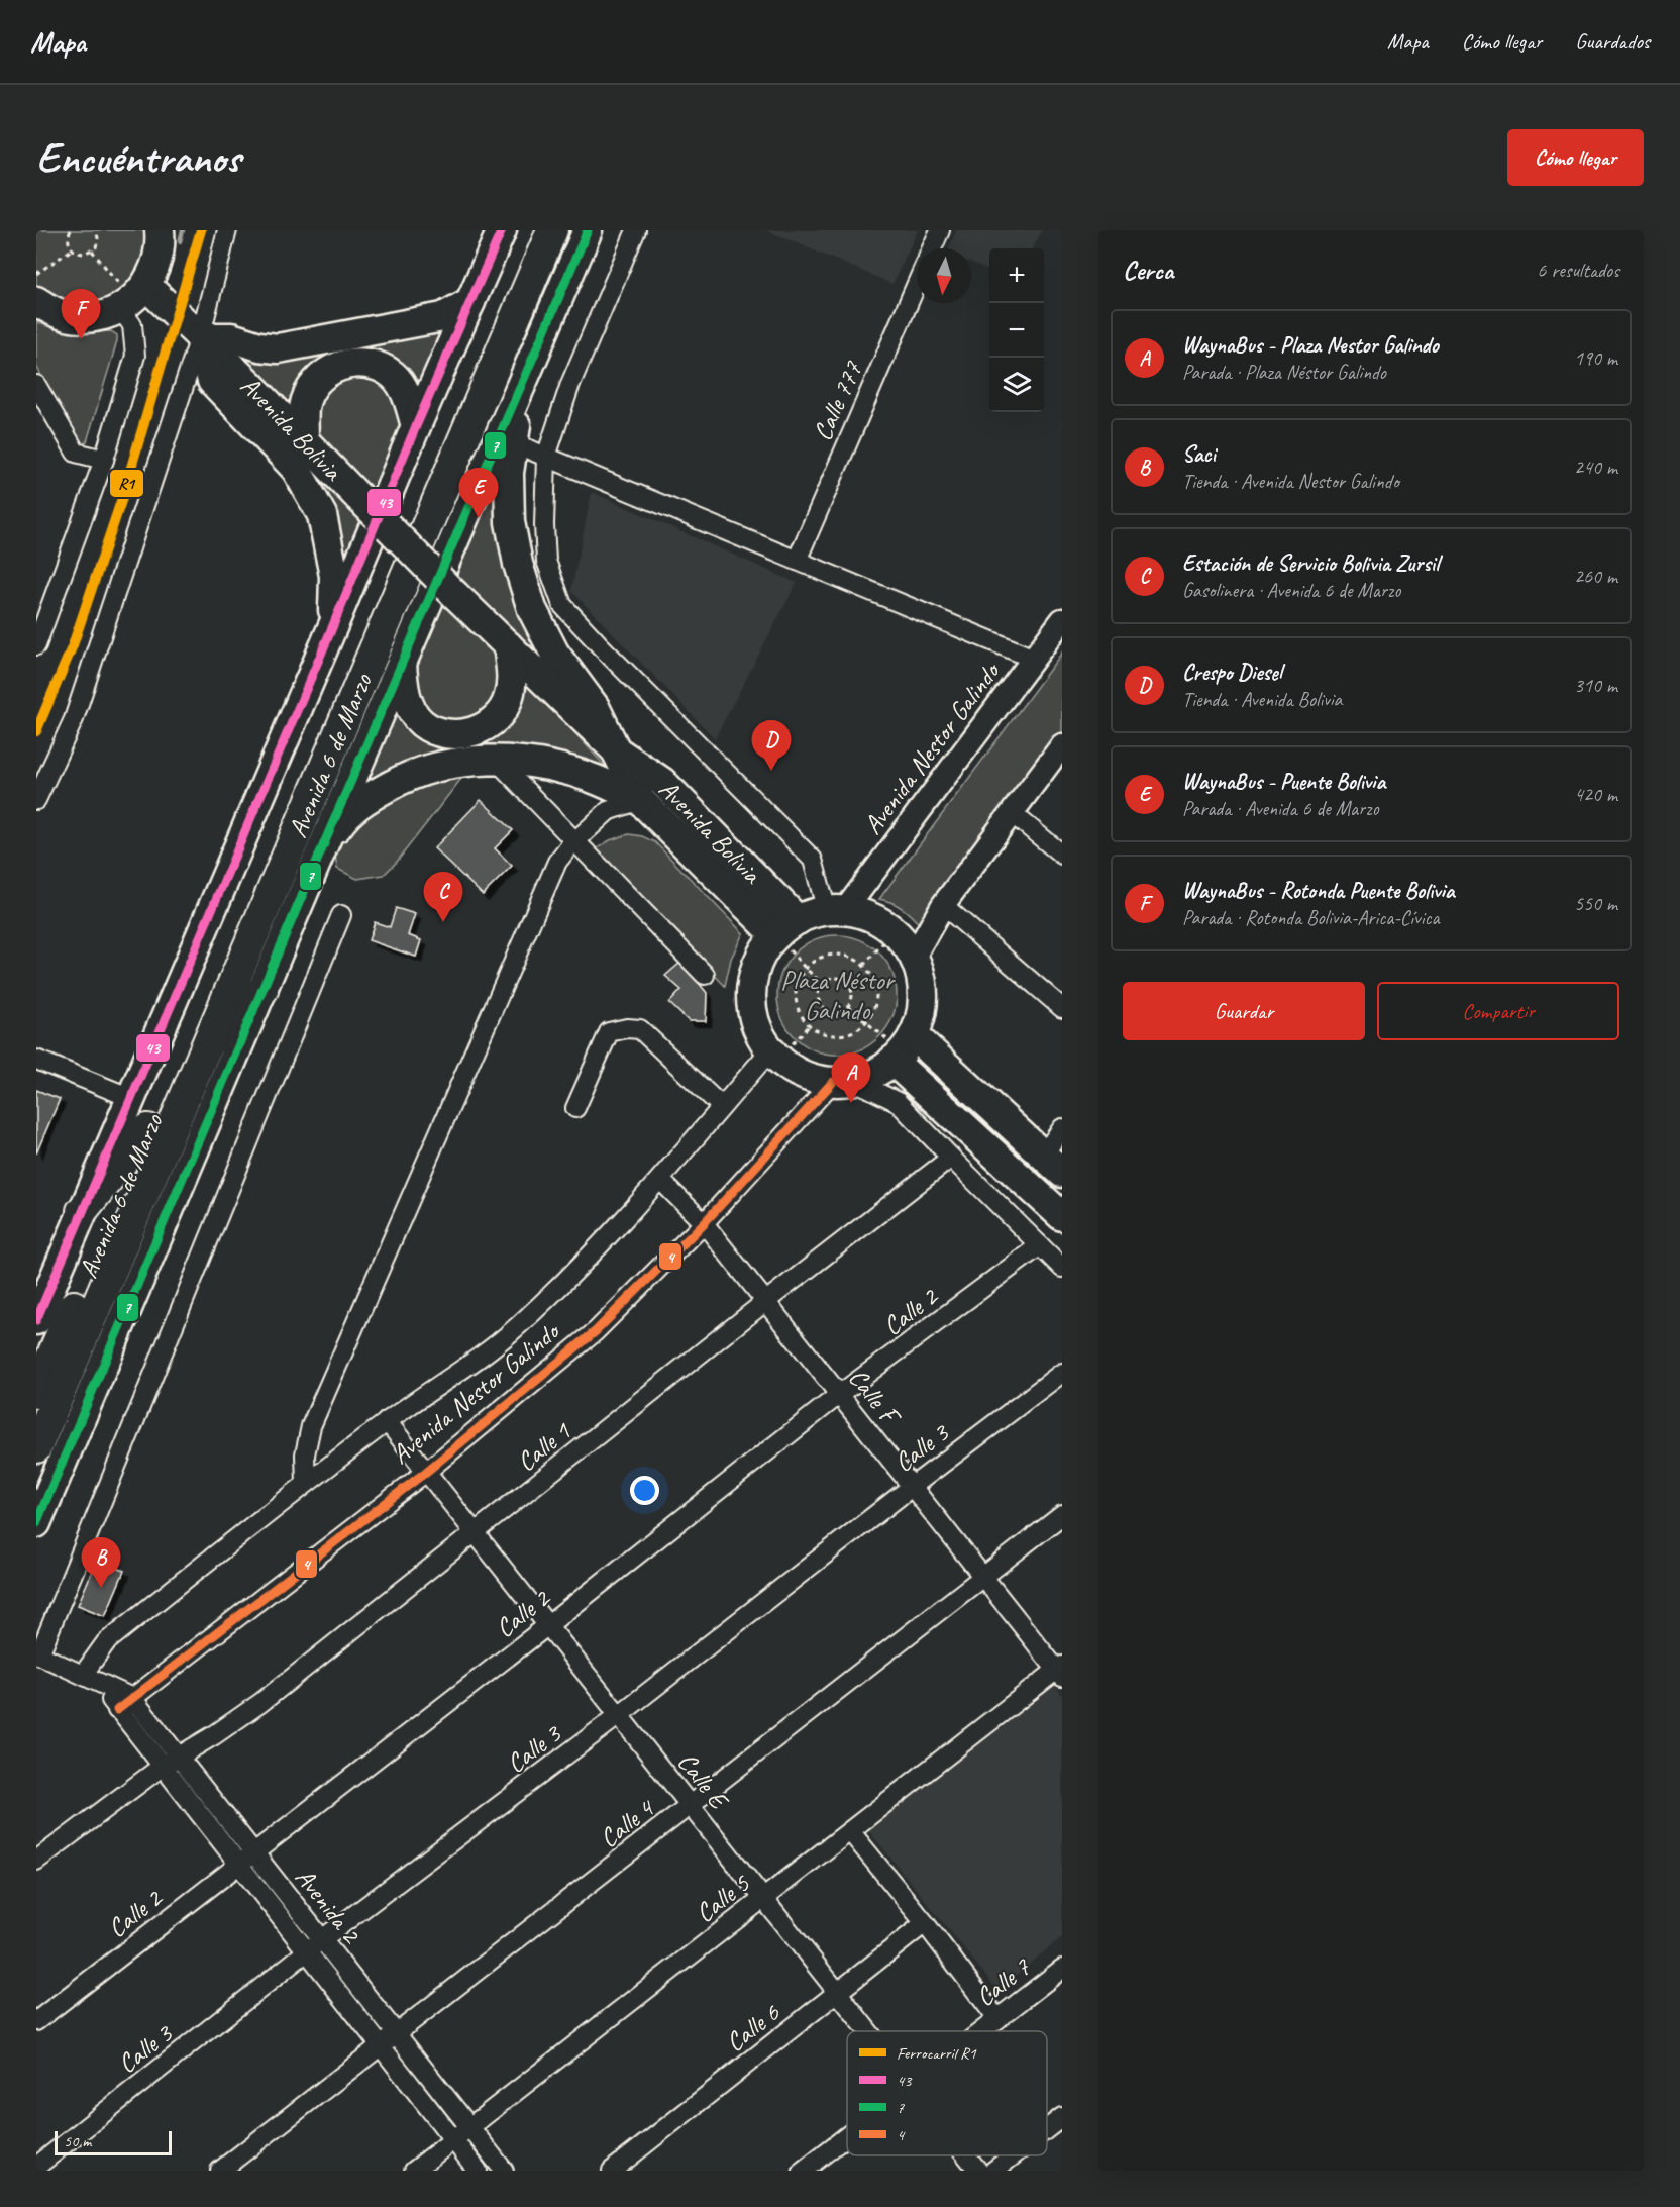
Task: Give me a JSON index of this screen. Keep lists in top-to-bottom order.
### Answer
{
  "streets": {
    "highway": ["Avenida 6 de Marzo"],
    "main road": ["Avenida Bolivia"],
    "street": [
      "Calle 777",
      "Avenida Nestor Galindo",
      "Calle 2",
      "Calle F",
      "Calle 1",
      "Calle 3",
      "Calle E",
      "Calle 4",
      "Calle 5",
      "Avenida 2",
      "Calle 7",
      "Calle 6"
    ]
  },
  "crossings": [
    ["Avenida Nestor Galindo", "Calle F"],
    ["Avenida Nestor Galindo", "Calle E"],
    ["Avenida Nestor Galindo", "Avenida 2"],
    ["Calle 2", "Calle F"],
    ["Calle 2", "Calle E"],
    ["Calle 2", "Avenida 2"],
    ["Calle F", "Calle 1"],
    ["Calle F", "Calle 3"],
    ["Calle F", "Calle 4"],
    ["Calle F", "Calle 5"],
    ["Calle 1", "Calle E"],
    ["Calle 1", "Avenida 2"],
    ["Calle 3", "Calle E"],
    ["Calle 3", "Avenida 2"],
    ["Calle E", "Calle 4"],
    ["Calle E", "Calle 5"],
    ["Calle E", "Calle 6"],
    ["Calle 4", "Avenida 2"],
    ["Calle 5", "Avenida 2"]
  ],
  "parks": ["Plaza Néstor Galindo"],
  "lines": [
    "rail line R1",
    "transit line 43",
    "transit line 7",
    "transit line 4"
  ],
  "legend": [
    "Ferrocarril R1",
    "43",
    "7",
    "4"
  ],
  "scale_bar": "50 m",
  "north": "bottom",
  "page": {
    "header": "Mapa",
    "nav": ["Mapa", "Cómo llegar", "Guardados"],
    "buttons": [
      "Cómo llegar",
      ["Guardar", "Compartir"]
    ],
    "title": "Encuéntranos",
    "heading": ["Cerca", "6 resultados"],
    "map_buttons": ["+", "−"],
    "pins": [
      "F",
      "E",
      "D",
      "C",
      "A",
      "B"
    ],
    "list": [
      {
        "mark": "A",
        "name": "WaynaBus - Plaza Nestor Galindo",
        "note": "Parada · Plaza Néstor Galindo",
        "value": "190 m"
      },
      {
        "mark": "B",
        "name": "Saci",
        "note": "Tienda · Avenida Nestor Galindo",
        "value": "240 m"
      },
      {
        "mark": "C",
        "name": "Estación de Servicio Bolivia Zursil",
        "note": "Gasolinera · Avenida 6 de Marzo",
        "value": "260 m"
      },
      {
        "mark": "D",
        "name": "Crespo Diesel",
        "note": "Tienda · Avenida Bolivia",
        "value": "310 m"
      },
      {
        "mark": "E",
        "name": "WaynaBus - Puente Bolivia",
        "note": "Parada · Avenida 6 de Marzo",
        "value": "420 m"
      },
      {
        "mark": "F",
        "name": "WaynaBus - Rotonda Puente Bolivia",
        "note": "Parada · Rotonda Bolivia-Arica-Cívica",
        "value": "550 m"
      }
    ],
    "scale": "50 m"
  }
}
